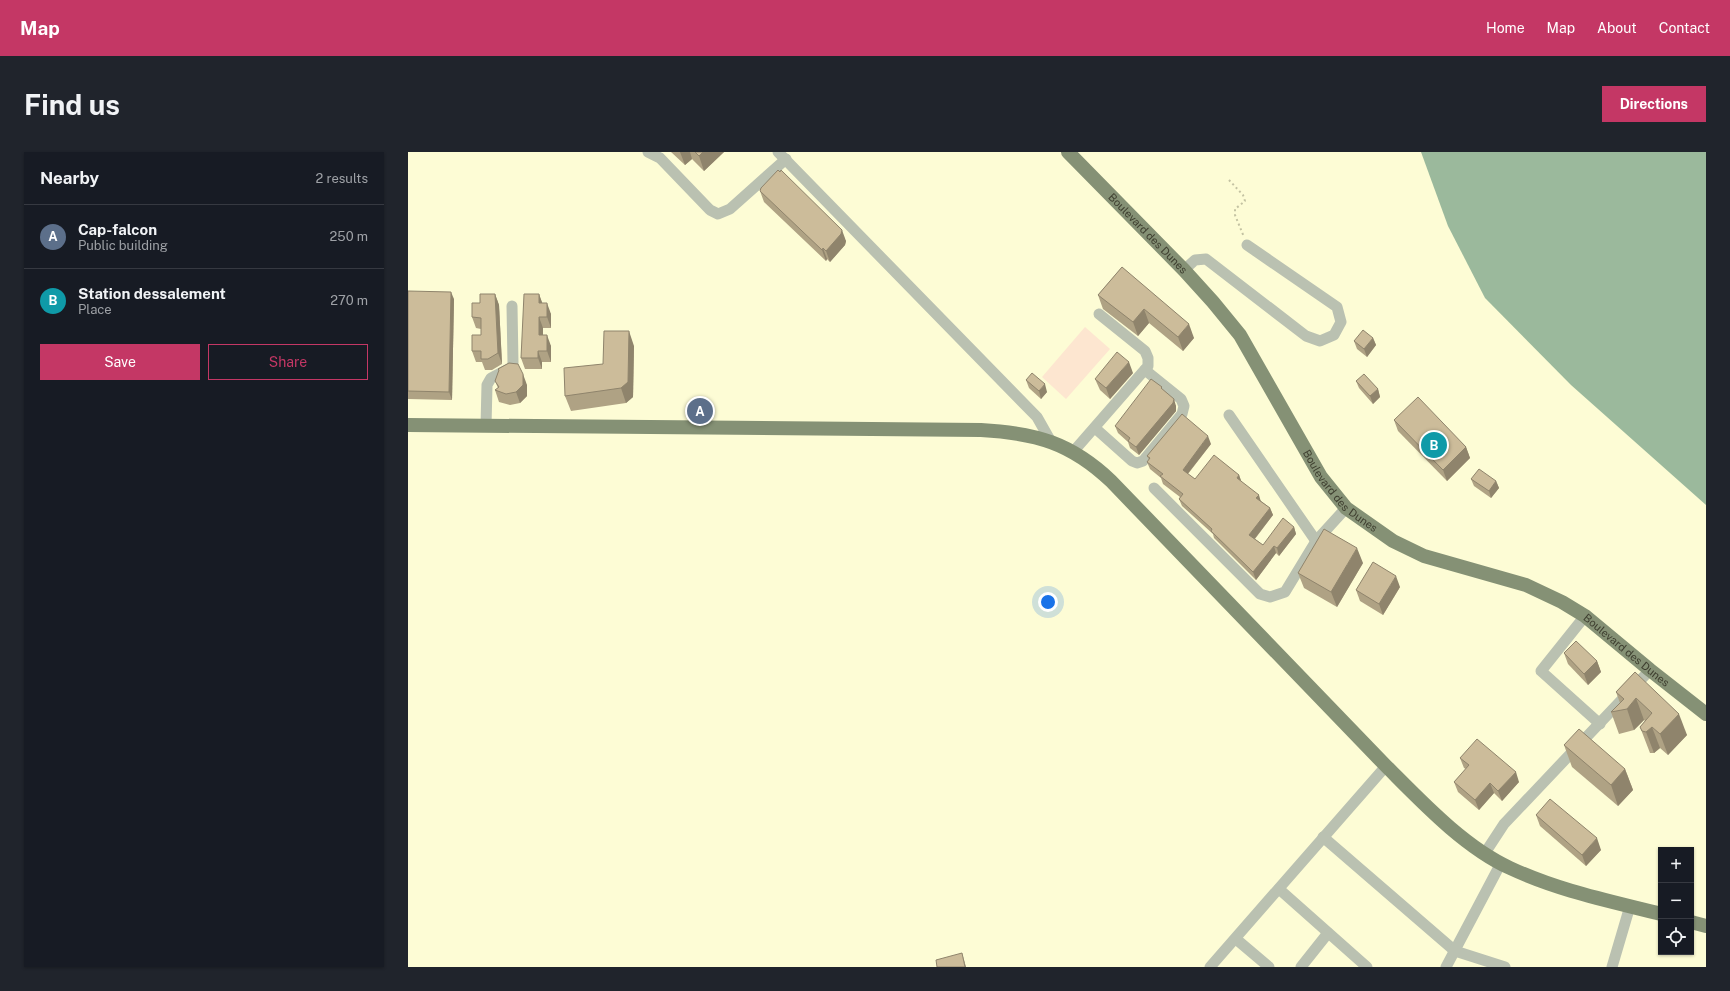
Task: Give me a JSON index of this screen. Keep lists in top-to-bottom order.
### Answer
{
  "streets": {
    "main road": ["Boulevard des Dunes"]
  },
  "page": {
    "header": "Map",
    "nav": [
      "Home",
      "Map",
      "About",
      "Contact"
    ],
    "buttons": [
      "Directions",
      ["Save", "Share"]
    ],
    "title": "Find us",
    "heading": ["Nearby", "2 results"],
    "list": [
      {
        "mark": "A",
        "name": "Cap-falcon",
        "note": "Public building",
        "value": "250 m"
      },
      {
        "mark": "B",
        "name": "Station dessalement",
        "note": "Place",
        "value": "270 m"
      }
    ],
    "pins": ["A", "B"],
    "map_buttons": ["+", "−"]
  }
}
